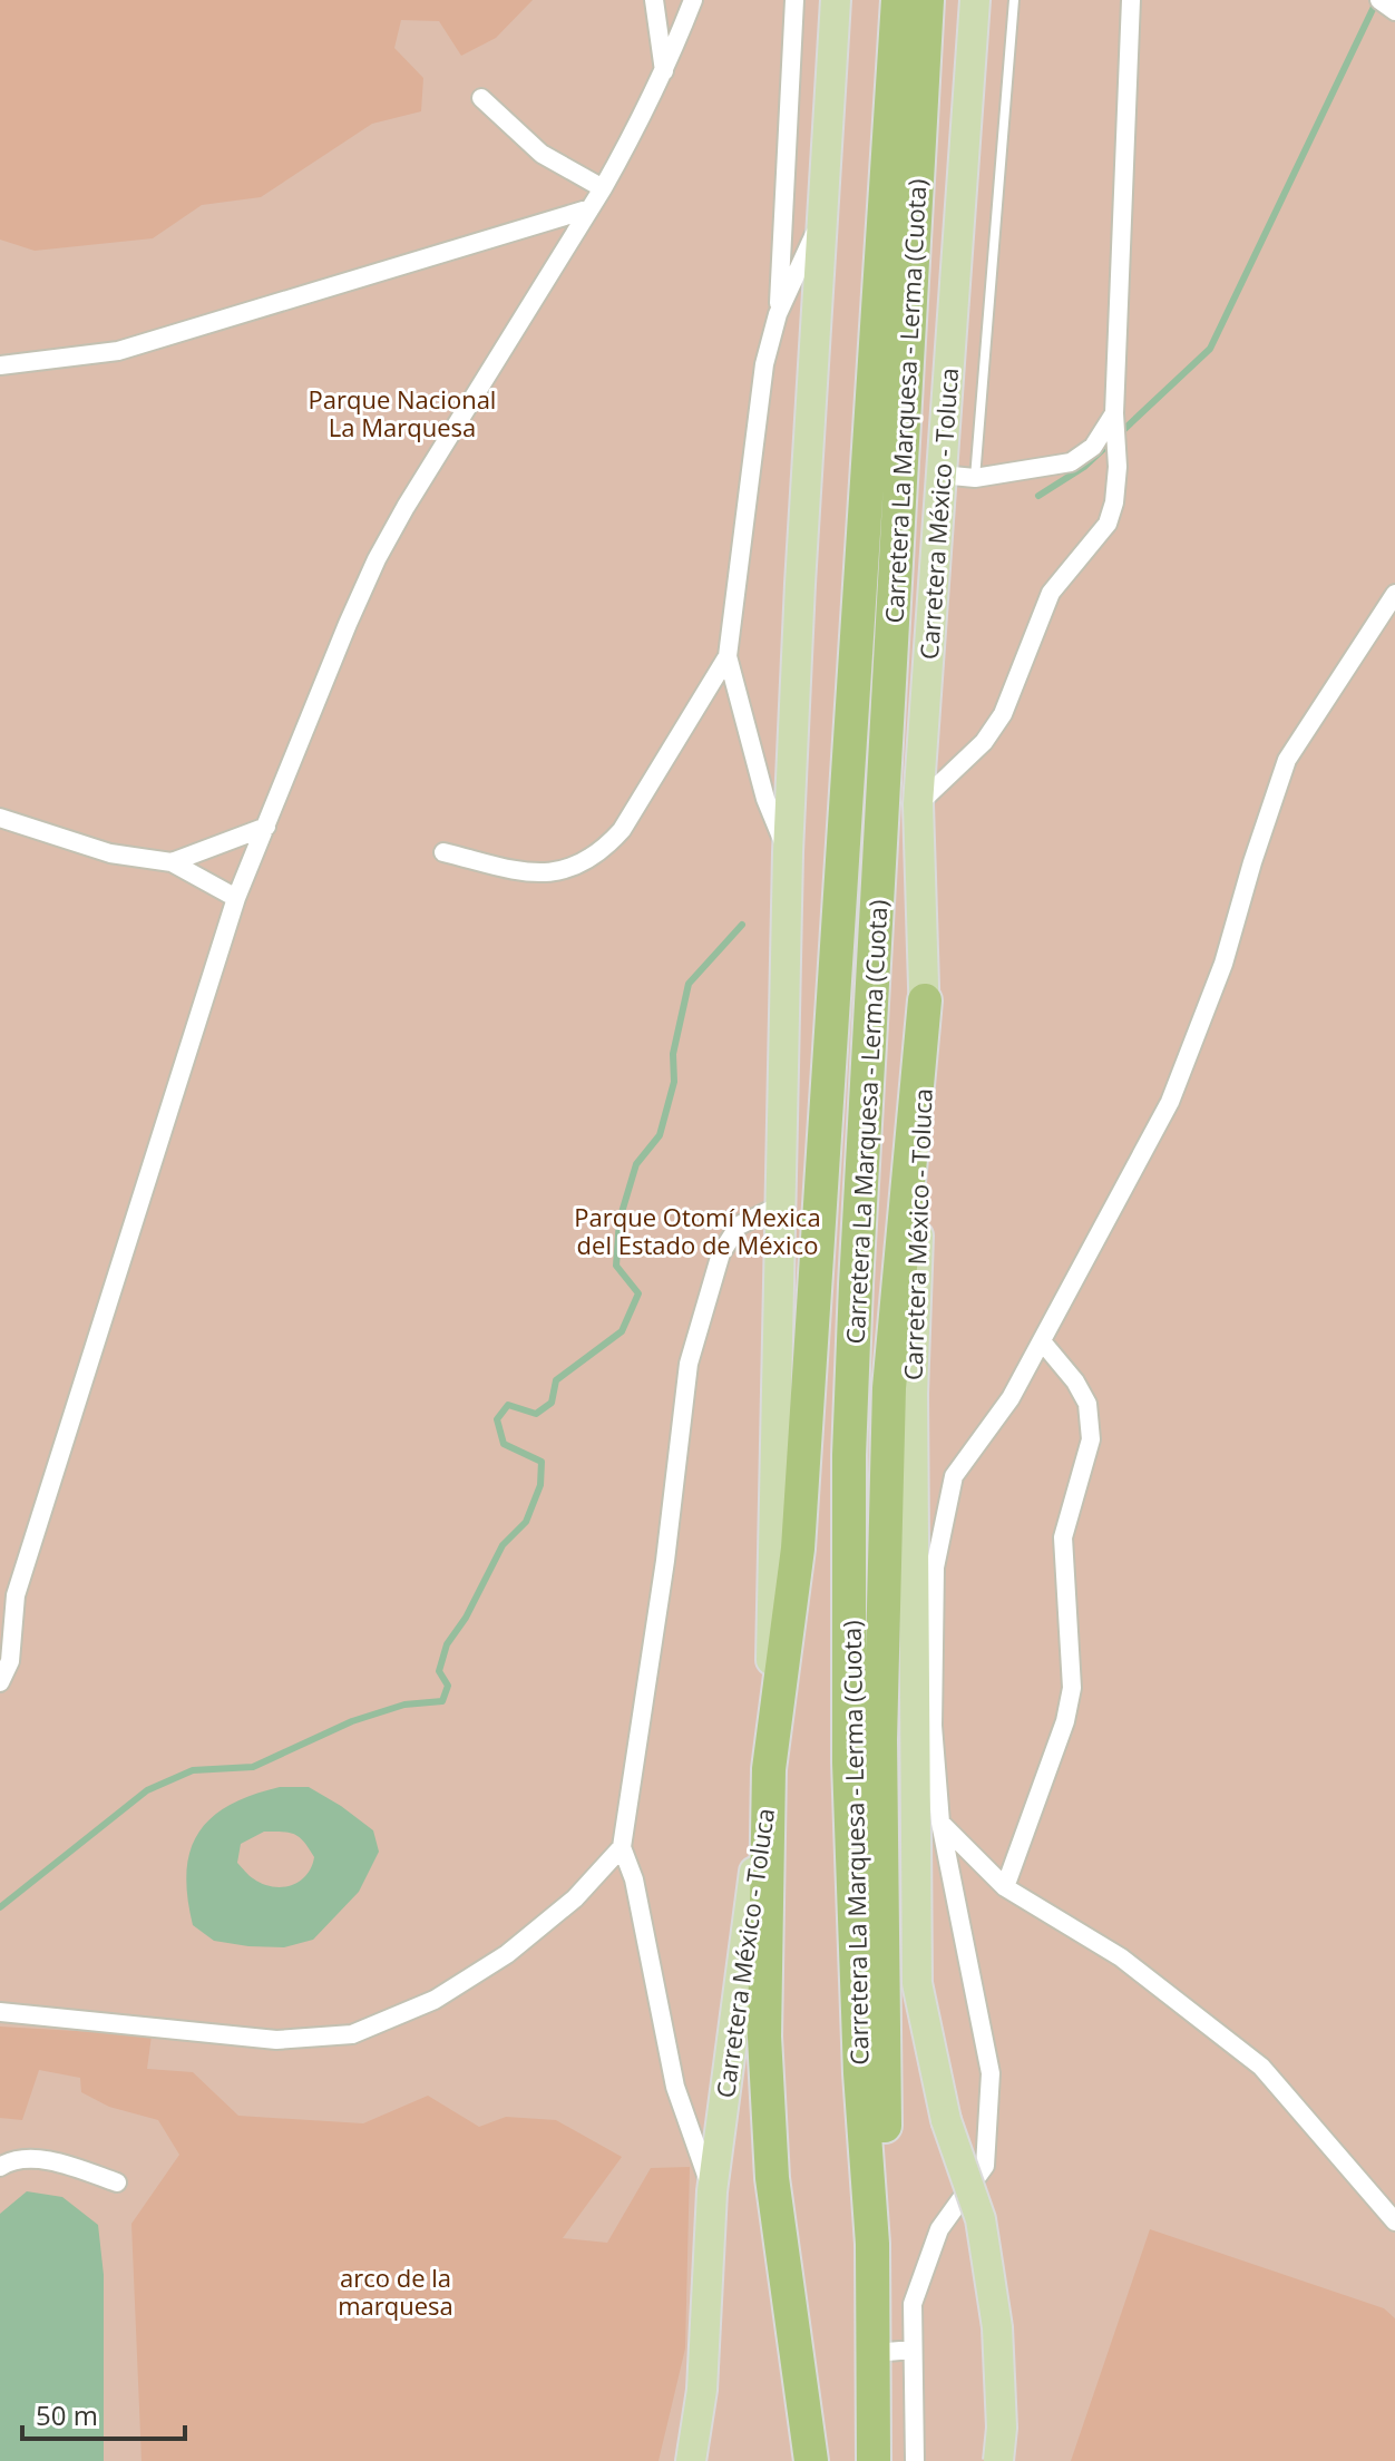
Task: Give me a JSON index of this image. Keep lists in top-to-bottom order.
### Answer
{
  "streets": {
    "highway": ["Carretera La Marquesa - Lerma (Cuota)"],
    "main road": ["Carretera México - Toluca"]
  },
  "crossings": [
    ["Carretera La Marquesa - Lerma (Cuota)", "Carretera México - Toluca"]
  ],
  "parks": ["Parque Nacional La Marquesa", "Parque Otomí Mexica del Estado de México", "arco de la marquesa"],
  "scale_bar": "50 m"
}
